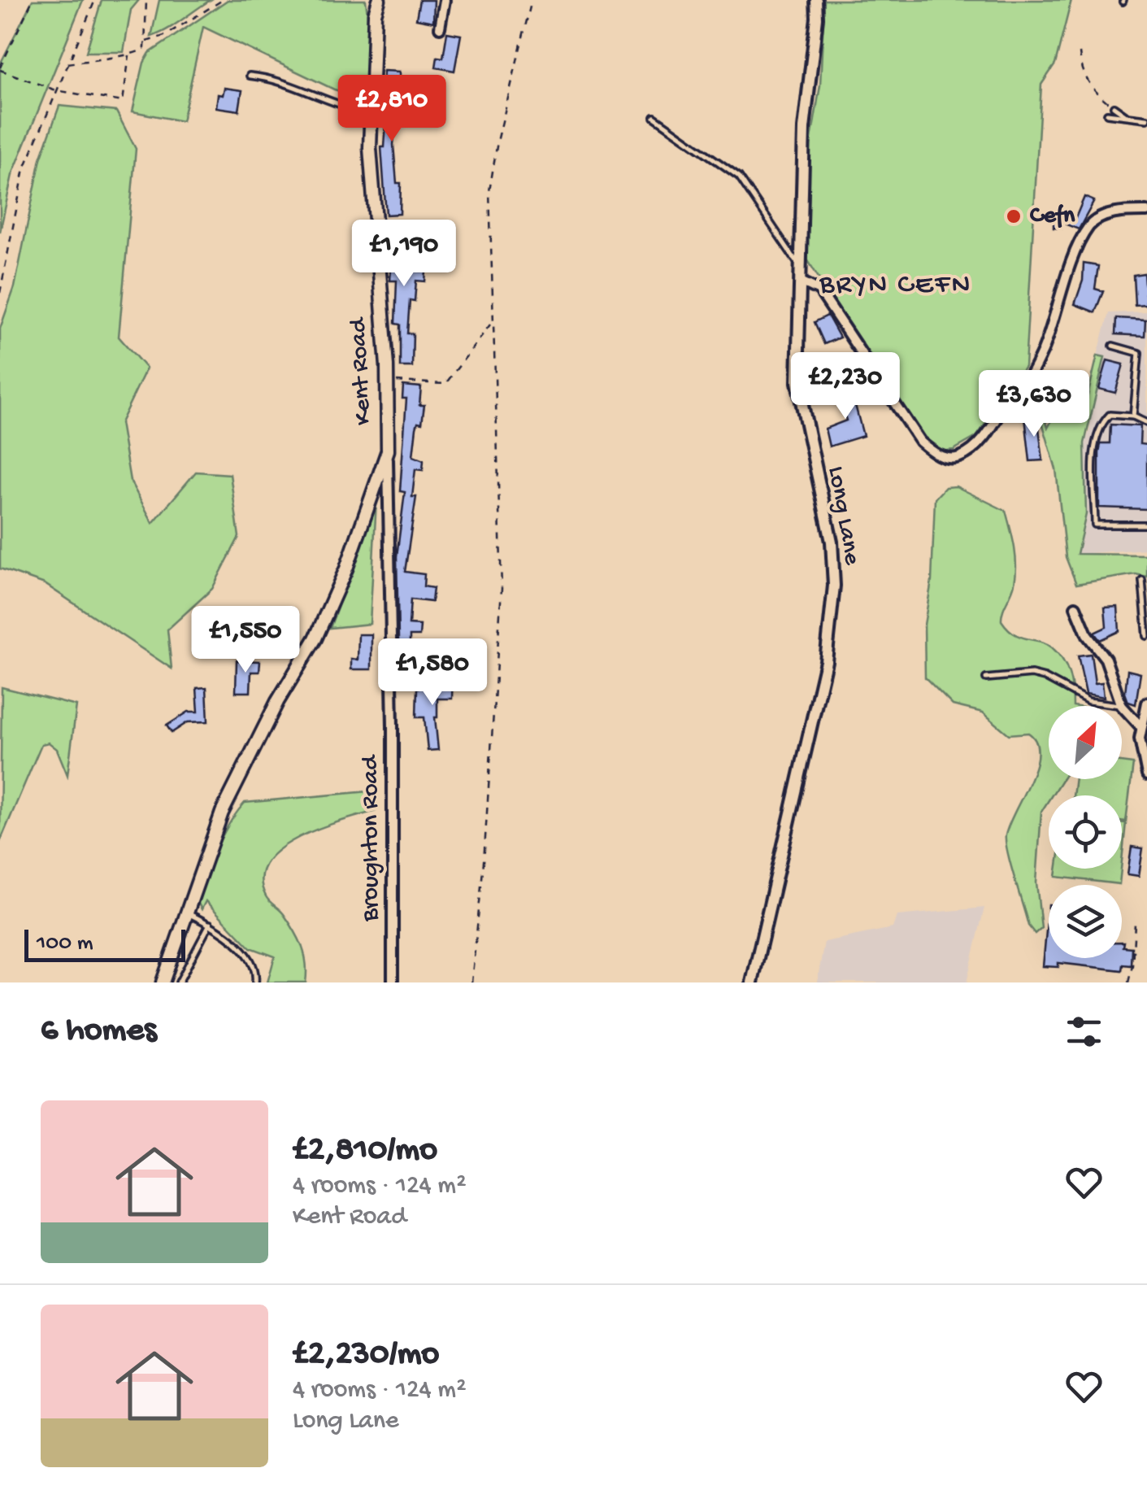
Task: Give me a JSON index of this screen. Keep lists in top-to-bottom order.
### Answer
{
  "streets": {
    "main road": ["Kent Road"],
    "street": ["Long Lane", "Broughton Road"]
  },
  "crossings": [
    ["Kent Road", "Broughton Road"]
  ],
  "districts": ["BRYN CEFN"],
  "places": ["Cefn"],
  "scale_bar": "100 m",
  "north": "top right",
  "page": {
    "price": [
      "£2,810",
      "£1,190",
      "£2,230",
      "£3,630",
      "£1,550",
      "£1,580"
    ],
    "scale": "100 m",
    "heading": "6 homes",
    "list": [
      {
        "name": "£2,810/mo",
        "note": "4 rooms · 124 m² · Kent Road"
      },
      {
        "name": "£2,230/mo",
        "note": "4 rooms · 124 m² · Long Lane"
      }
    ]
  }
}
